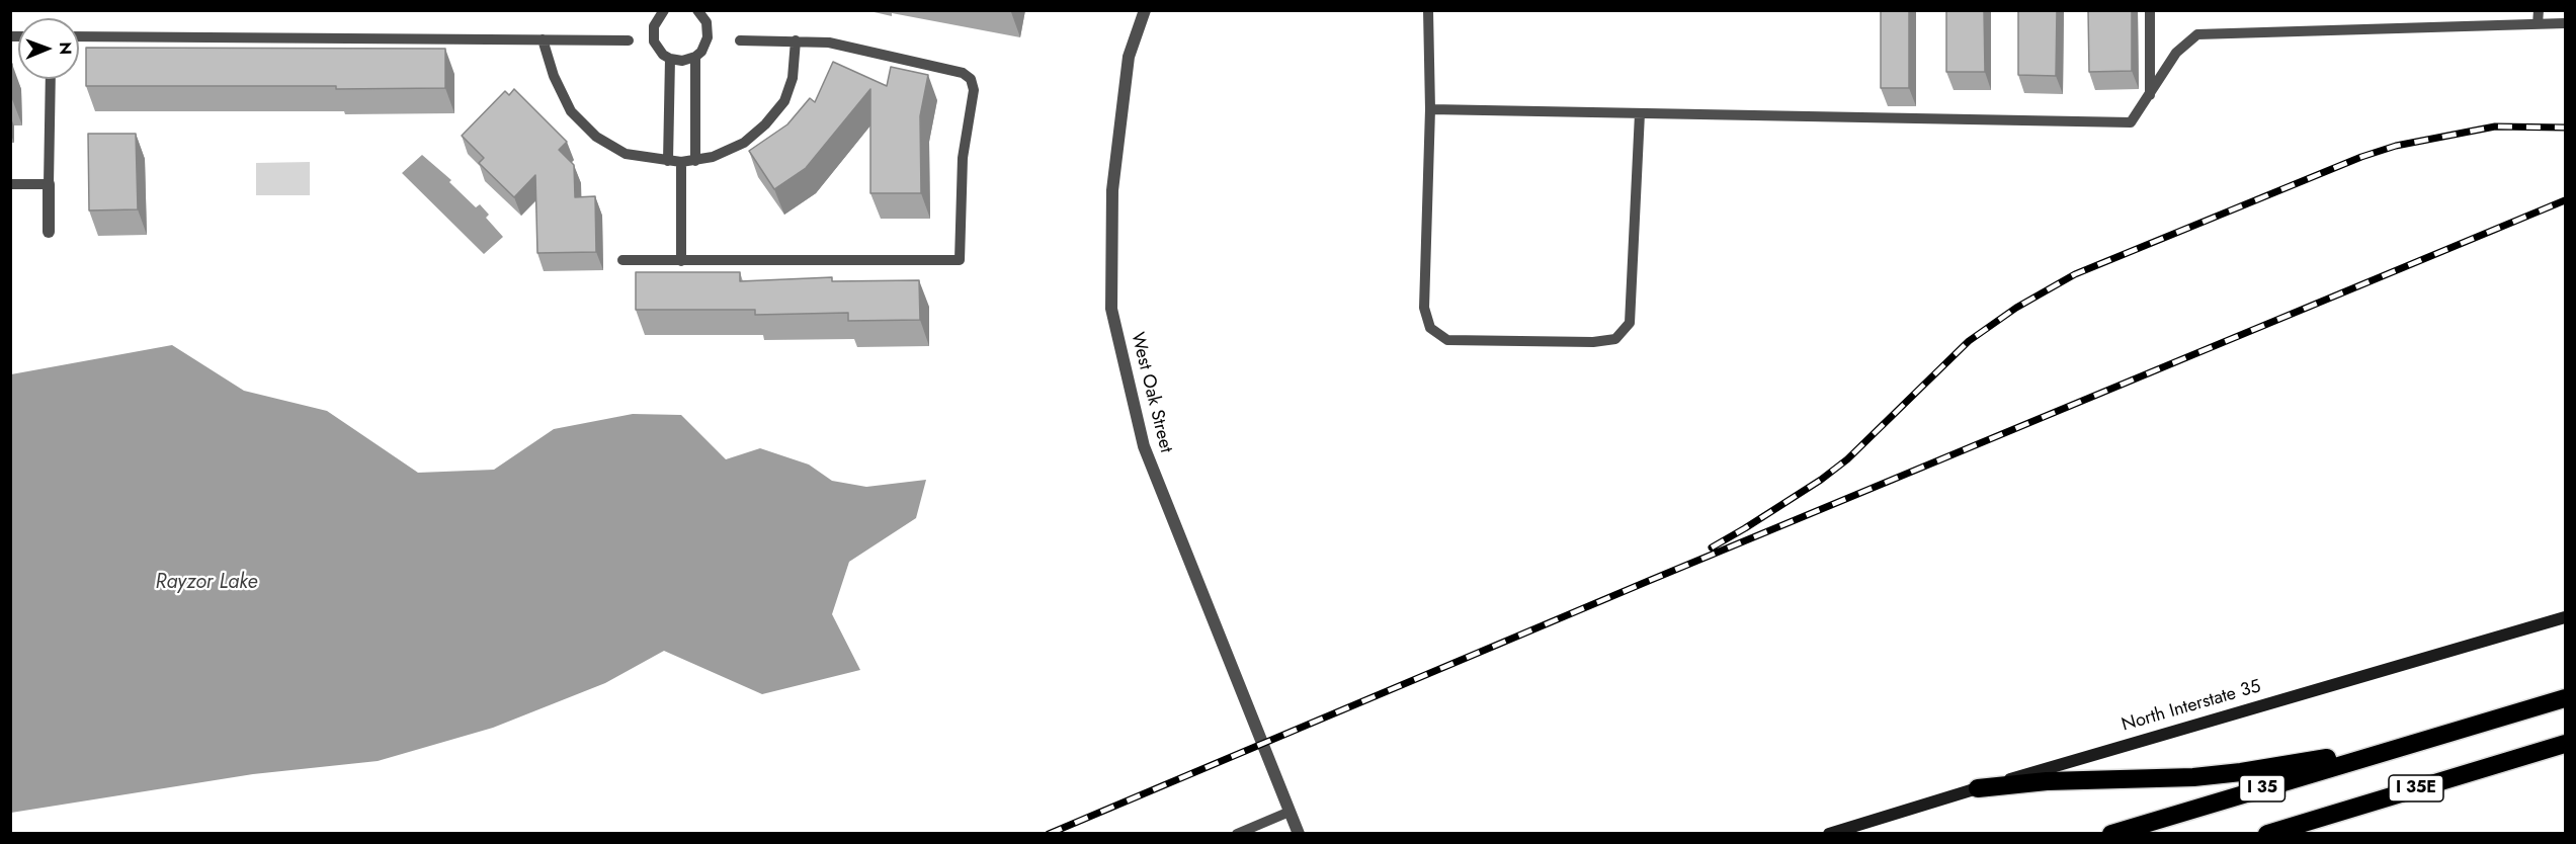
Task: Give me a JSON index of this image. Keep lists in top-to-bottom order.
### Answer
{
  "streets": {
    "highway": ["I 35", "I 35E"],
    "main road": ["North Interstate 35"],
    "street": ["West Oak Street"]
  },
  "water": ["Rayzor Lake"],
  "north": "right"
}
